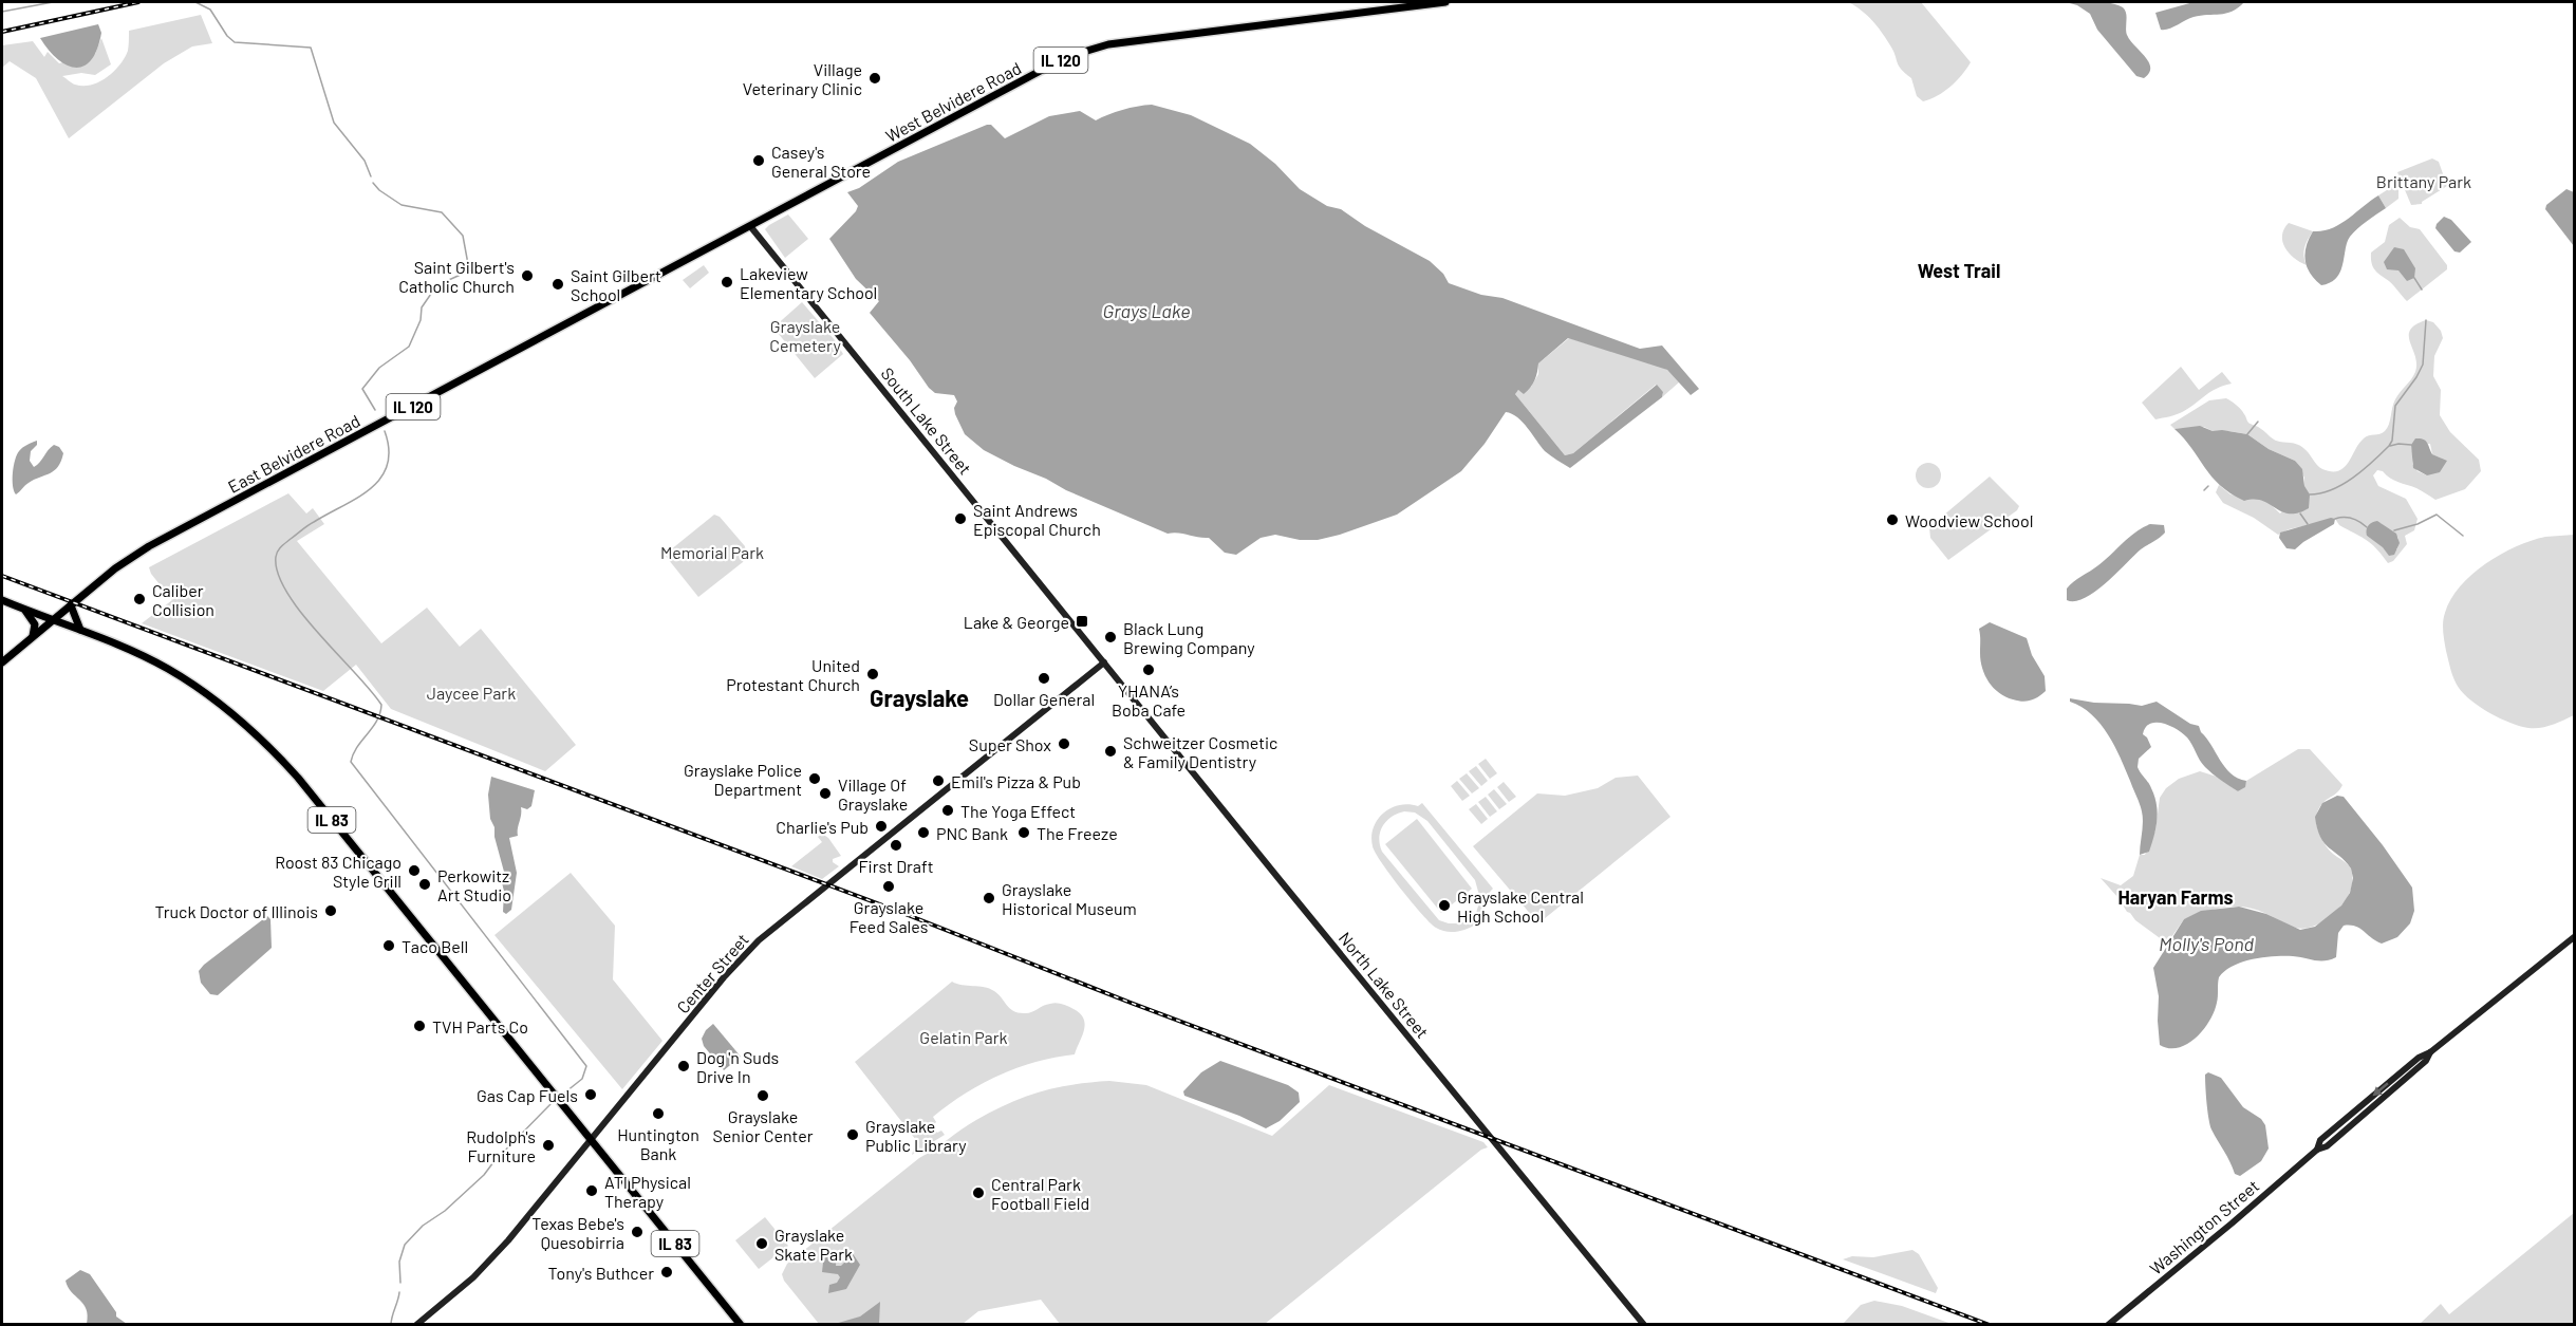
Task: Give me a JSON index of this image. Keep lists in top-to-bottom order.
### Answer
{
  "streets": {
    "main road": [
      "IL 120",
      "West Belvidere Road",
      "East Belvidere Road",
      "IL 83"
    ],
    "street": [
      "South Lake Street",
      "Center Street",
      "North Lake Street",
      "Washington Street"
    ]
  },
  "crossings": [
    ["IL 120", "West Belvidere Road"],
    ["West Belvidere Road", "South Lake Street"],
    ["West Belvidere Road", "East Belvidere Road"],
    ["South Lake Street", "East Belvidere Road"],
    ["South Lake Street", "Center Street"],
    ["South Lake Street", "North Lake Street"],
    ["East Belvidere Road", "IL 83"],
    ["IL 83", "Center Street"],
    ["Center Street", "North Lake Street"]
  ],
  "districts": ["West Trail", "Grayslake", "Haryan Farms"],
  "water": ["Grays Lake", "Molly's Pond"],
  "parks": [
    "Brittany Park",
    "Grayslake Cemetery",
    "Memorial Park",
    "Jaycee Park",
    "Gelatin Park"
  ],
  "places": {
    "other": [
      "Village Veterinary Clinic",
      "Casey's General Store",
      "Saint Gilbert's Catholic Church",
      "Lakeview Elementary School",
      "Saint Gilbert School",
      "Saint Andrews Episcopal Church",
      "Woodview School",
      "Caliber Collision",
      "Black Lung Brewing Company",
      "YHANA’s Boba Cafe",
      "United Protestant Church",
      "Dollar General",
      "Super Shox",
      "Schweitzer Cosmetic & Family Dentistry",
      "Grayslake Police Department",
      "Emil's Pizza & Pub",
      "Village Of Grayslake",
      "The Yoga Effect",
      "Charlie's Pub",
      "PNC Bank",
      "The Freeze",
      "First Draft",
      "Roost 83 Chicago Style Grill",
      "Perkowitz Art Studio",
      "Grayslake Feed Sales",
      "Grayslake Historical Museum",
      "Grayslake Central High School",
      "Truck Doctor of Illinois",
      "Taco Bell",
      "TVH Parts Co",
      "Dog 'n Suds Drive In",
      "Gas Cap Fuels",
      "Grayslake Senior Center",
      "Huntington Bank",
      "Grayslake Public Library",
      "Rudolph's Furniture",
      "ATI Physical Therapy",
      "Central Park Football Field",
      "Texas Bebe's Quesobirria",
      "Grayslake Skate Park",
      "Tony's Buthcer"
    ],
    "transit": ["Lake & George"]
  }
}
